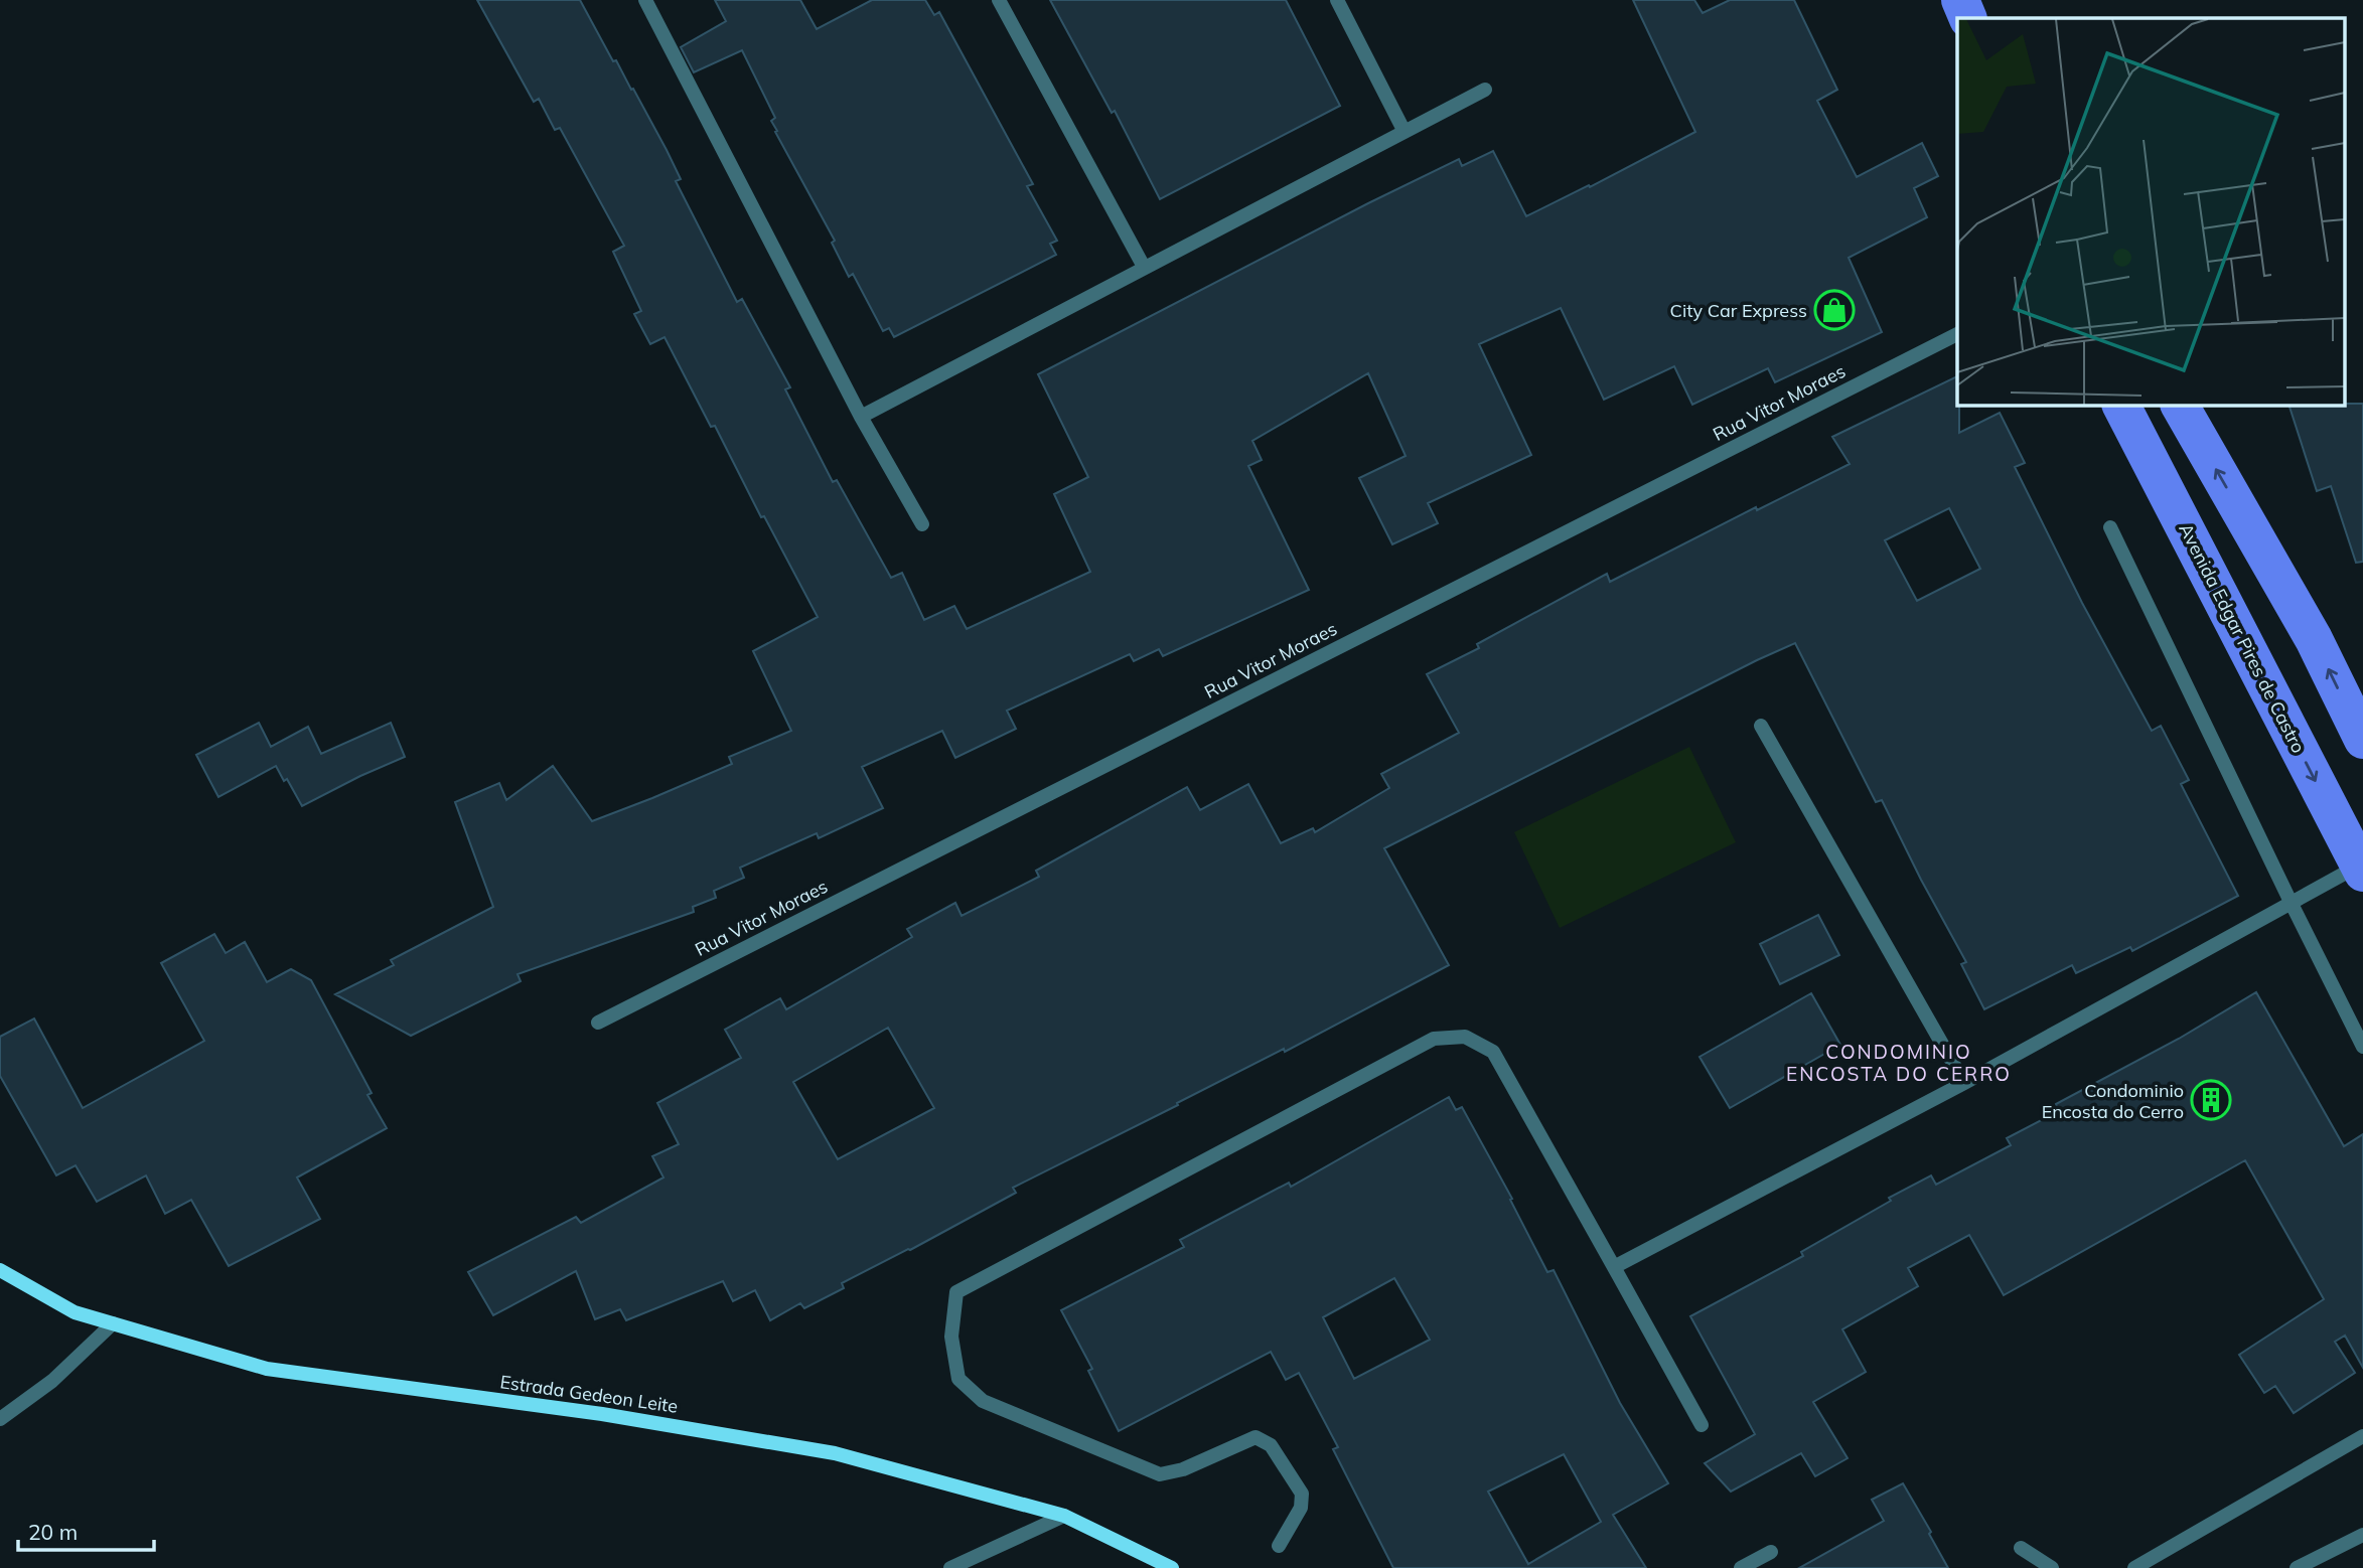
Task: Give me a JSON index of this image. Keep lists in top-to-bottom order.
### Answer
{
  "streets": {
    "main road": ["Avenida Edgar Pires de Castro", "Estrada Gedeon Leite"],
    "street": ["Rua Vitor Moraes"]
  },
  "districts": ["CONDOMINIO ENCOSTA DO CERRO"],
  "places": {
    "shop": ["City Car Express"],
    "building": ["Condominio Encosta do Cerro"]
  },
  "scale_bar": "20 m"
}
